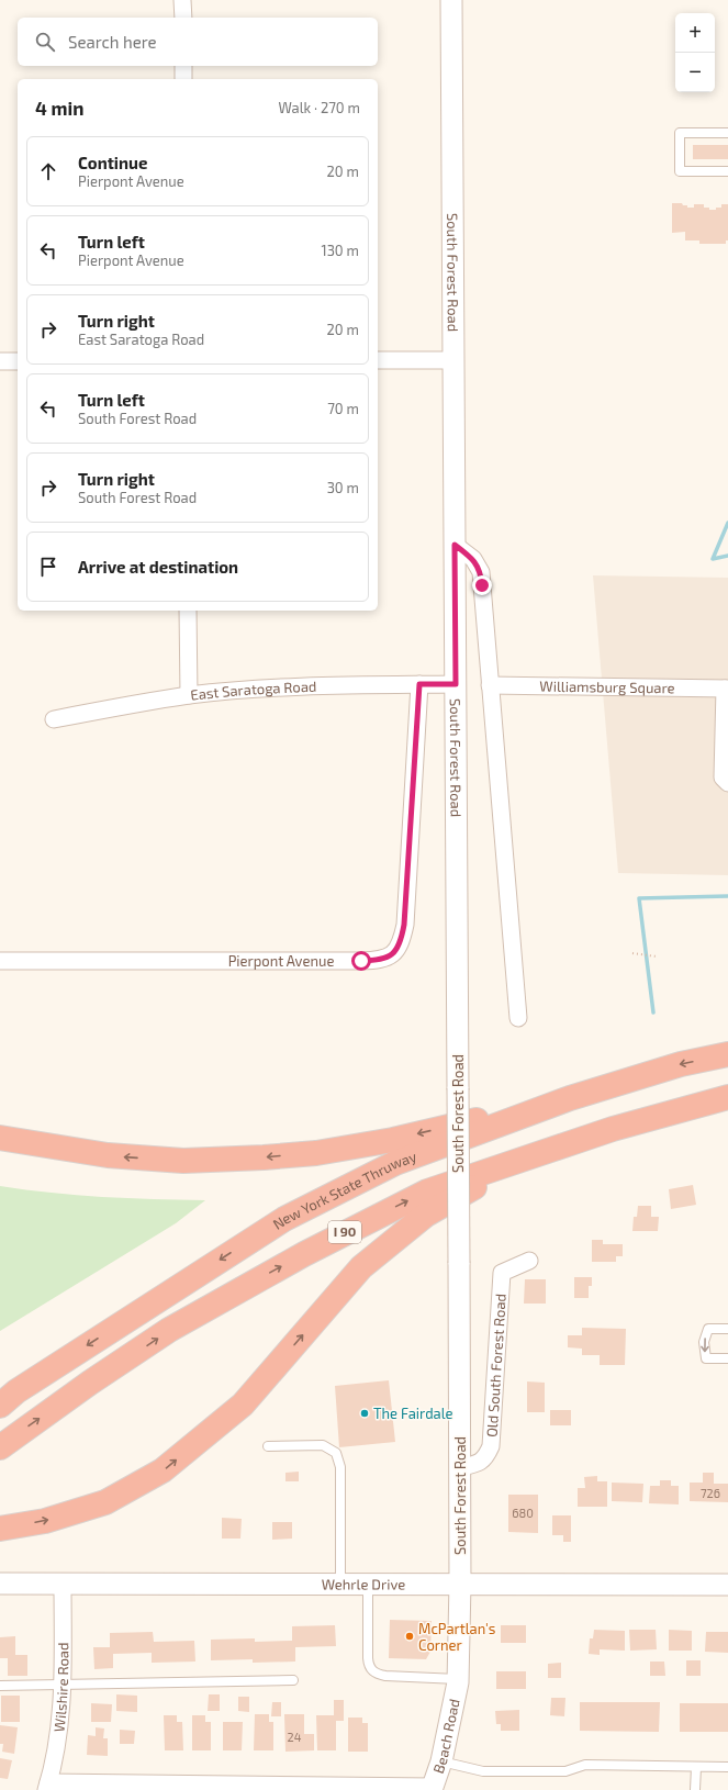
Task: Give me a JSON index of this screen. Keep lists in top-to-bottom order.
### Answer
{
  "streets": {
    "highway": ["New York State Thruway", "I 90"],
    "street": [
      "South Forest Road",
      "Williamsburg Square",
      "East Saratoga Road",
      "Pierpont Avenue",
      "Old South Forest Road",
      "Wehrle Drive",
      "Wilshire Road",
      "Beach Road"
    ]
  },
  "crossings": [
    ["South Forest Road", "East Saratoga Road"],
    ["South Forest Road", "Old South Forest Road"],
    ["South Forest Road", "Wehrle Drive"],
    ["South Forest Road", "Beach Road"],
    ["East Saratoga Road", "Pierpont Avenue"],
    ["Wehrle Drive", "Wilshire Road"]
  ],
  "places": ["The Fairdale", "McPartlan's Corner"],
  "house_numbers": ["726", "680", "24"],
  "page": {
    "map_buttons": ["+", "−"],
    "search": "Search here",
    "heading": ["4 min", "Walk · 270 m"],
    "list": [
      ["Continue", "Pierpont Avenue", "20 m"],
      ["Turn left", "Pierpont Avenue", "130 m"],
      ["Turn right", "East Saratoga Road", "20 m"],
      ["Turn left", "South Forest Road", "70 m"],
      ["Turn right", "South Forest Road", "30 m"],
      "Arrive at destination"
    ]
  }
}
